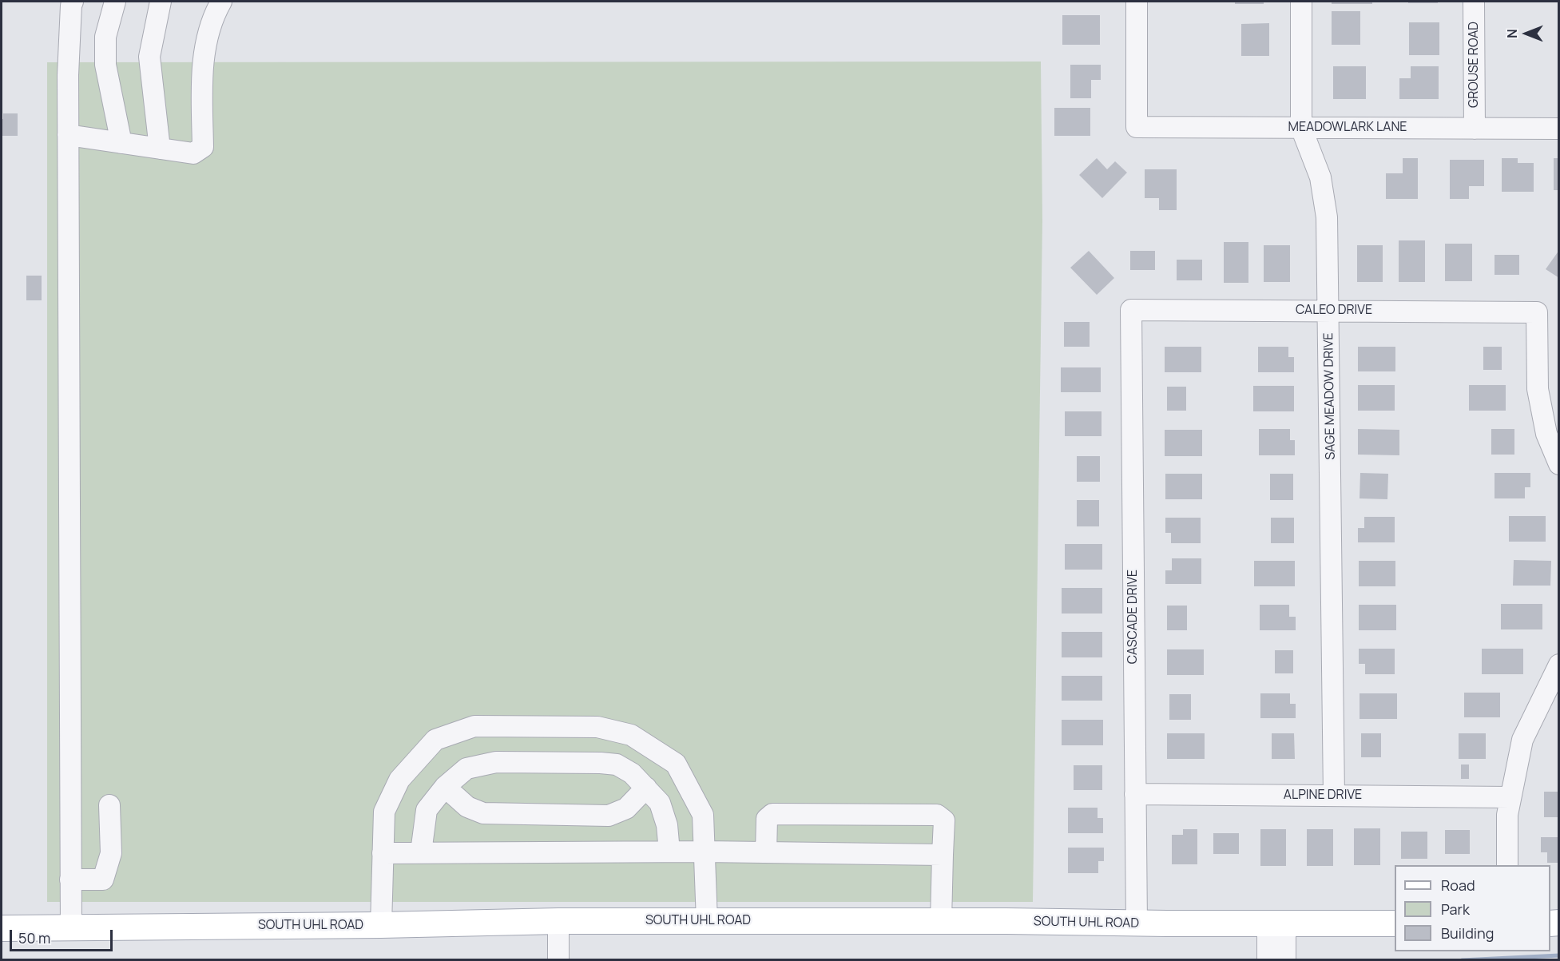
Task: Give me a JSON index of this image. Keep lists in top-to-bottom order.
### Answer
{
  "streets": {
    "main road": ["SOUTH UHL ROAD"],
    "street": [
      "GROUSE ROAD",
      "MEADOWLARK LANE",
      "CALEO DRIVE",
      "SAGE MEADOW DRIVE",
      "CASCADE DRIVE",
      "ALPINE DRIVE"
    ]
  },
  "crossings": [
    ["GROUSE ROAD", "MEADOWLARK LANE"],
    ["MEADOWLARK LANE", "SAGE MEADOW DRIVE"],
    ["CALEO DRIVE", "SAGE MEADOW DRIVE"],
    ["CALEO DRIVE", "CASCADE DRIVE"],
    ["SAGE MEADOW DRIVE", "ALPINE DRIVE"],
    ["CASCADE DRIVE", "ALPINE DRIVE"],
    ["CASCADE DRIVE", "SOUTH UHL ROAD"]
  ],
  "legend": ["Road", "Park", "Building"],
  "scale_bar": "50 m",
  "north": "left"
}
